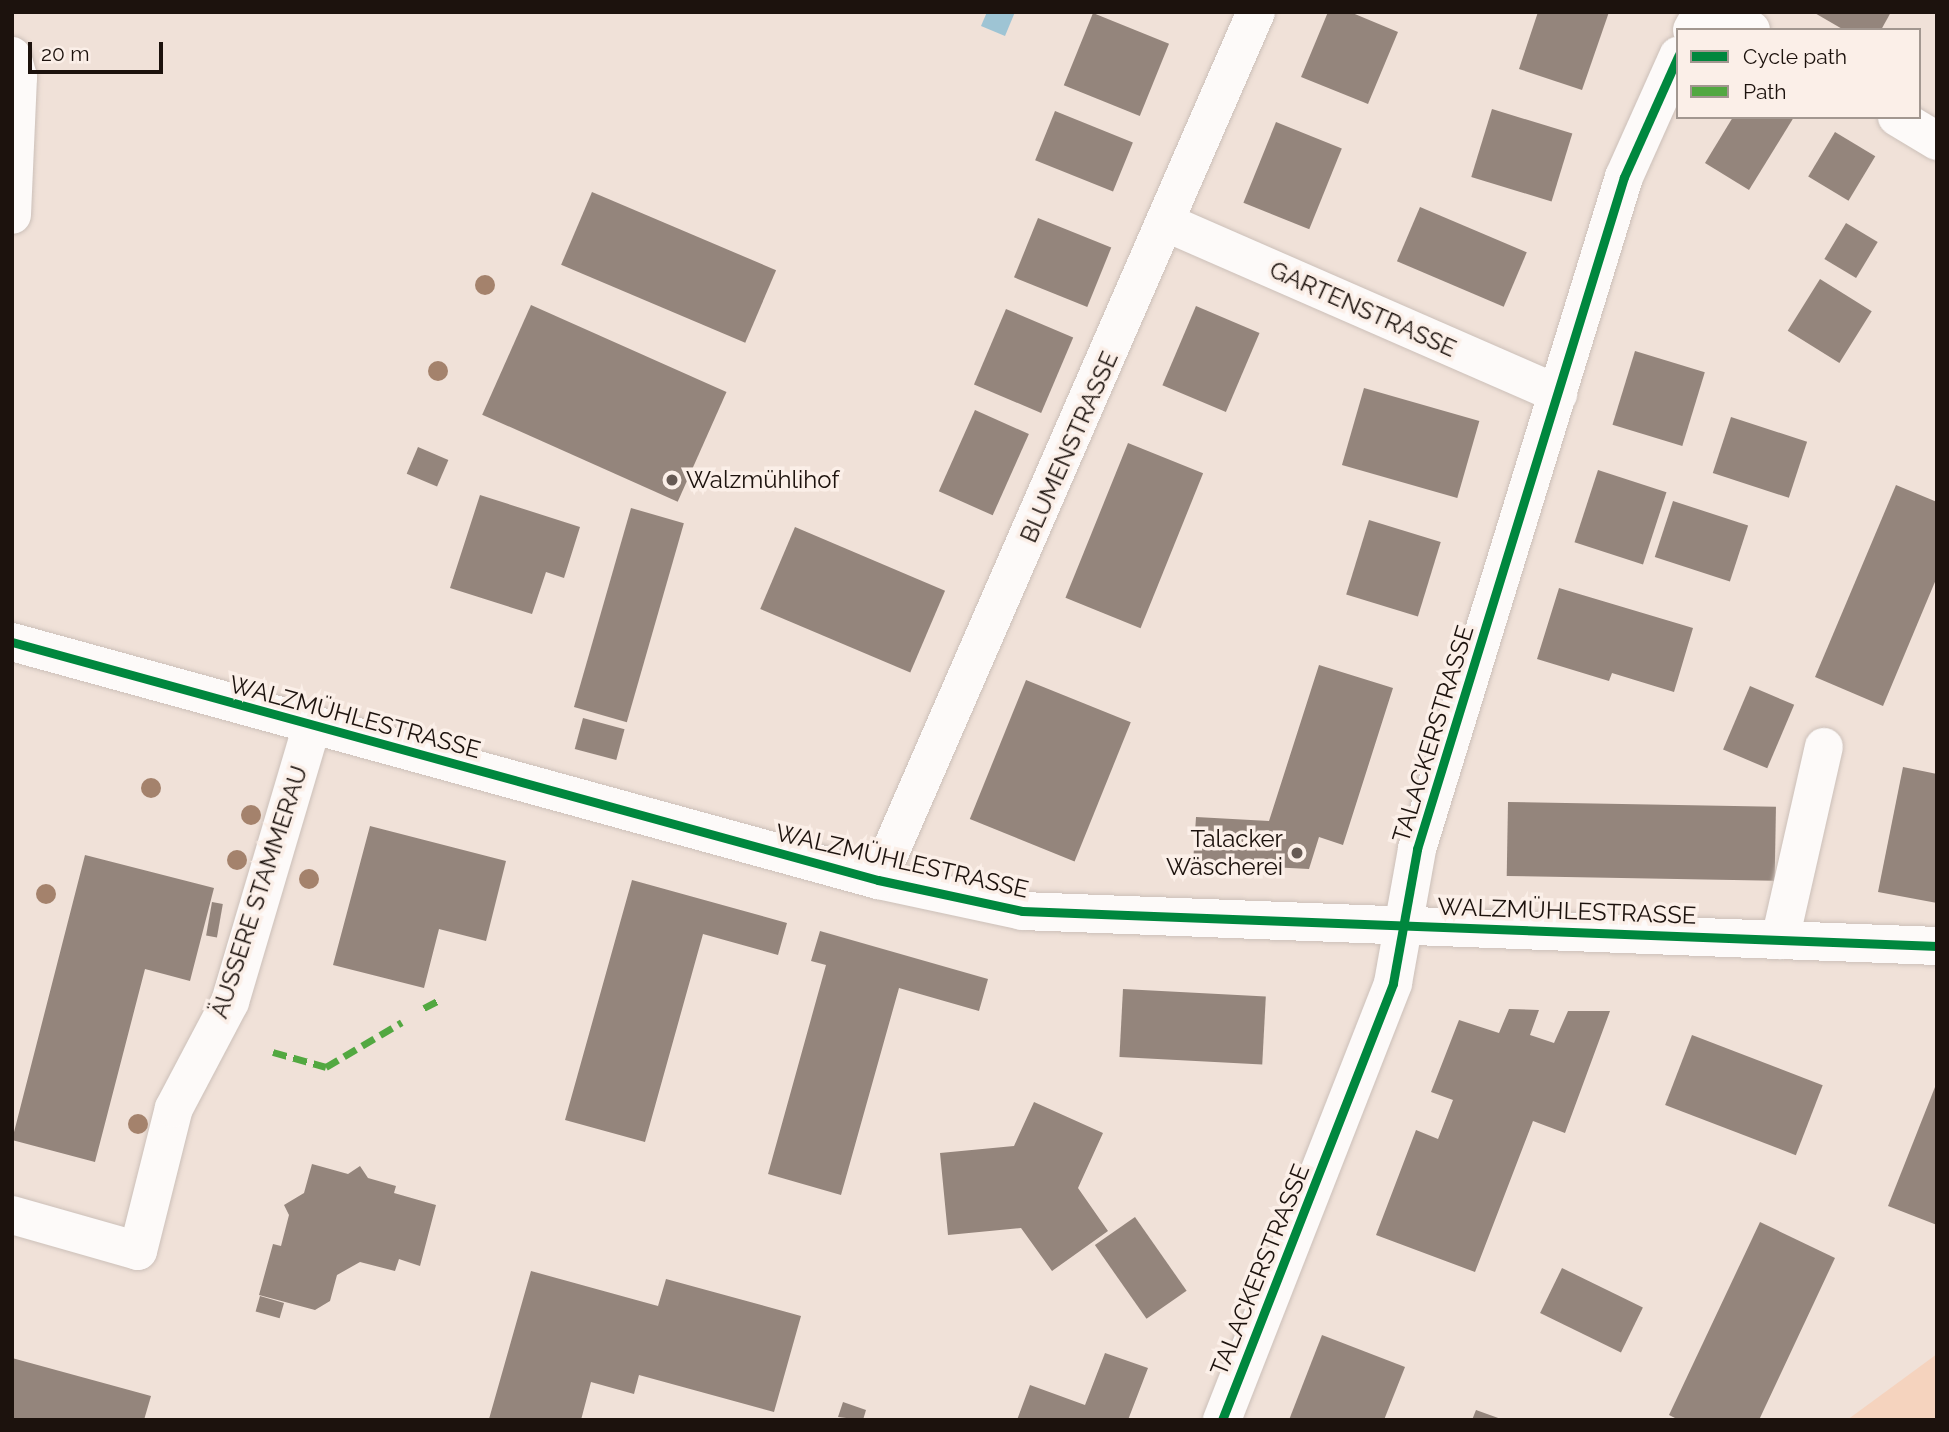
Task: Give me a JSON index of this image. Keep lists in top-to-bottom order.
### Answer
{
  "streets": {
    "street": [
      "GARTENSTRASSE",
      "BLUMENSTRASSE",
      "WALZMÜHLESTRASSE",
      "TALACKERSTRASSE",
      "ÄUSSERE STAMMERAU"
    ]
  },
  "crossings": [
    ["GARTENSTRASSE", "BLUMENSTRASSE"],
    ["GARTENSTRASSE", "TALACKERSTRASSE"],
    ["BLUMENSTRASSE", "WALZMÜHLESTRASSE"],
    ["WALZMÜHLESTRASSE", "TALACKERSTRASSE"],
    ["WALZMÜHLESTRASSE", "ÄUSSERE STAMMERAU"]
  ],
  "places": ["Walzmühlihof", "Talacker Wäscherei"],
  "legend": ["Cycle path", "Path"],
  "scale_bar": "20 m"
}
